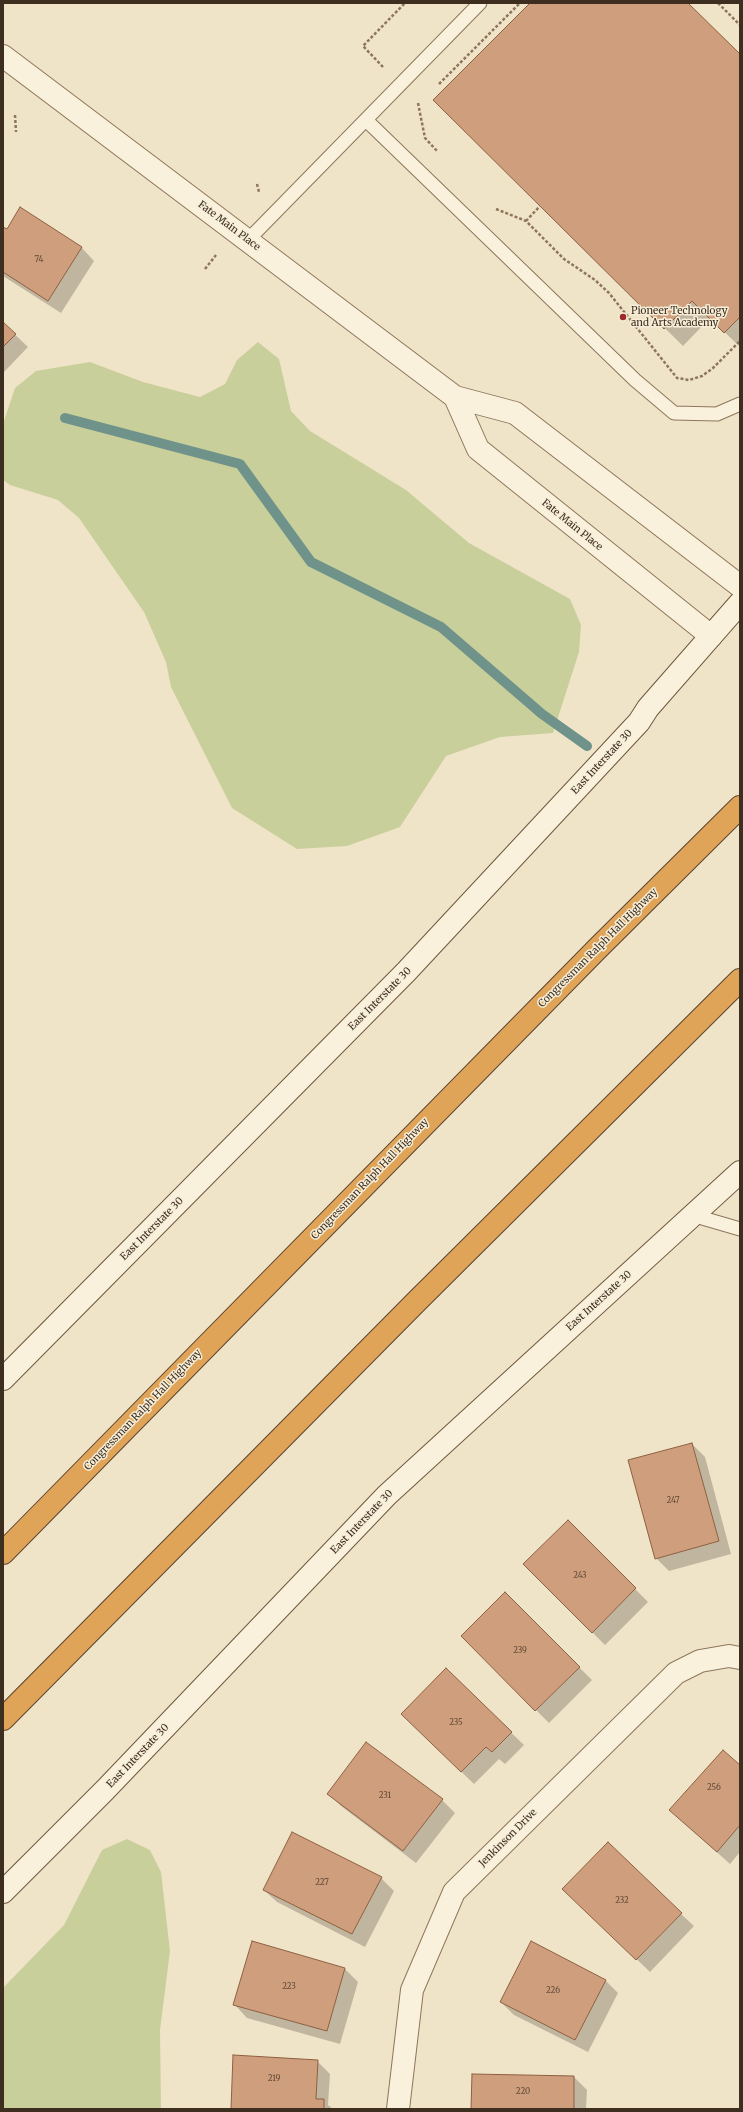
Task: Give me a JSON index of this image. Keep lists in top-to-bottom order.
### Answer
{
  "streets": {
    "highway": ["Congressman Ralph Hall Highway"],
    "main road": ["Fate Main Place", "East Interstate 30", "Jenkinson Drive"]
  },
  "crossings": [
    ["Fate Main Place", "East Interstate 30"]
  ],
  "places": ["Pioneer Technology and Arts Academy"],
  "house_numbers": [
    "74",
    "247",
    "243",
    "239",
    "235",
    "256",
    "231",
    "227",
    "232",
    "223",
    "226",
    "219",
    "220"
  ]
}
